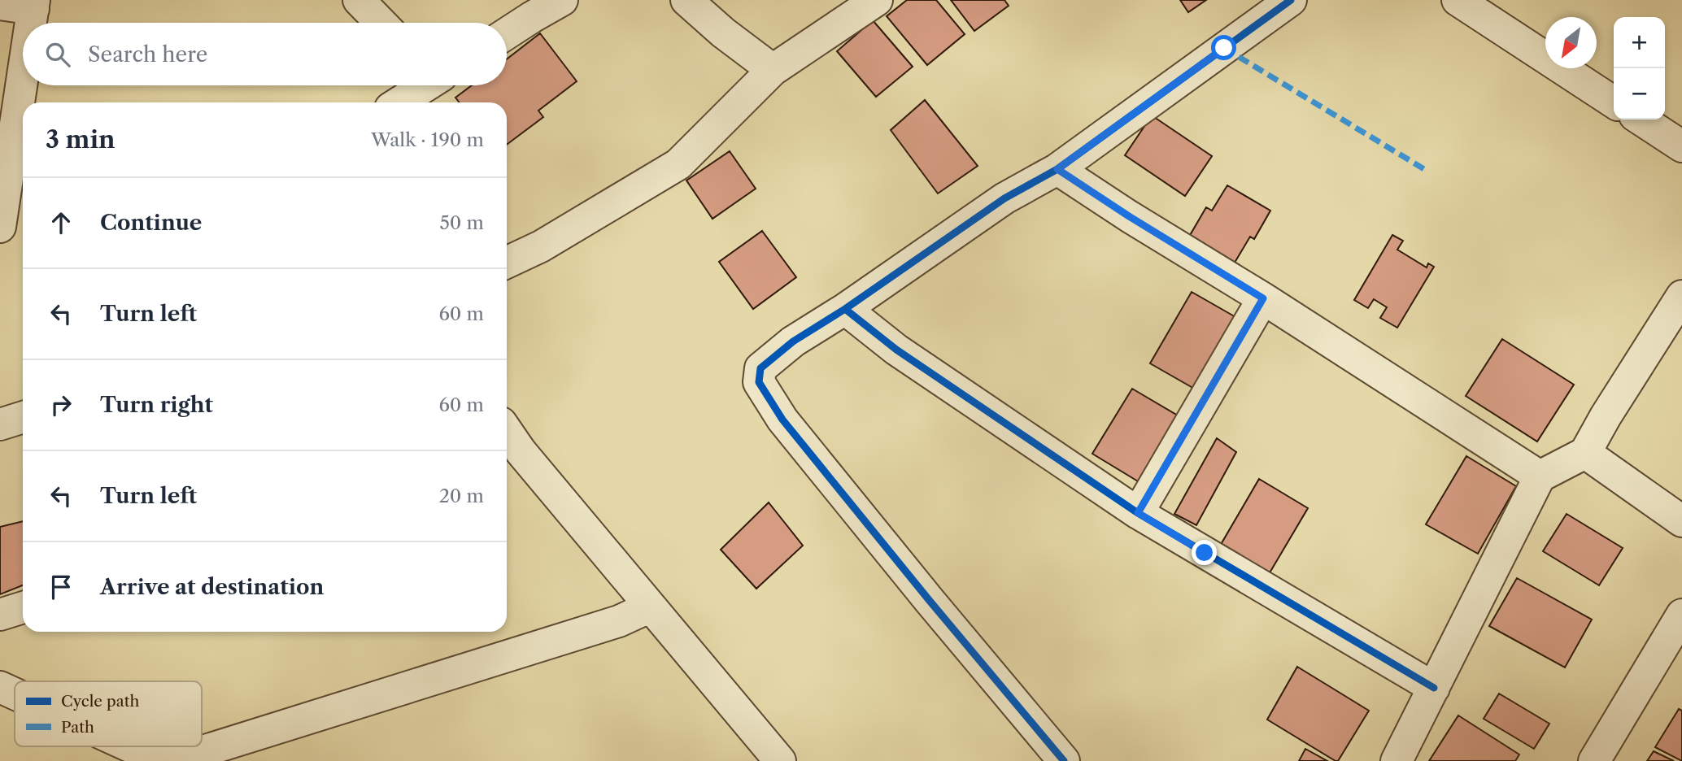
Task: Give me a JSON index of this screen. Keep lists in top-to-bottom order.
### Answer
{
  "legend": ["Cycle path", "Path"],
  "north": "bottom left",
  "page": {
    "map_buttons": ["+", "−"],
    "search": "Search here",
    "heading": ["3 min", "Walk · 190 m"],
    "list": [
      ["Continue", "50 m"],
      ["Turn left", "60 m"],
      ["Turn right", "60 m"],
      ["Turn left", "20 m"],
      "Arrive at destination"
    ]
  }
}
